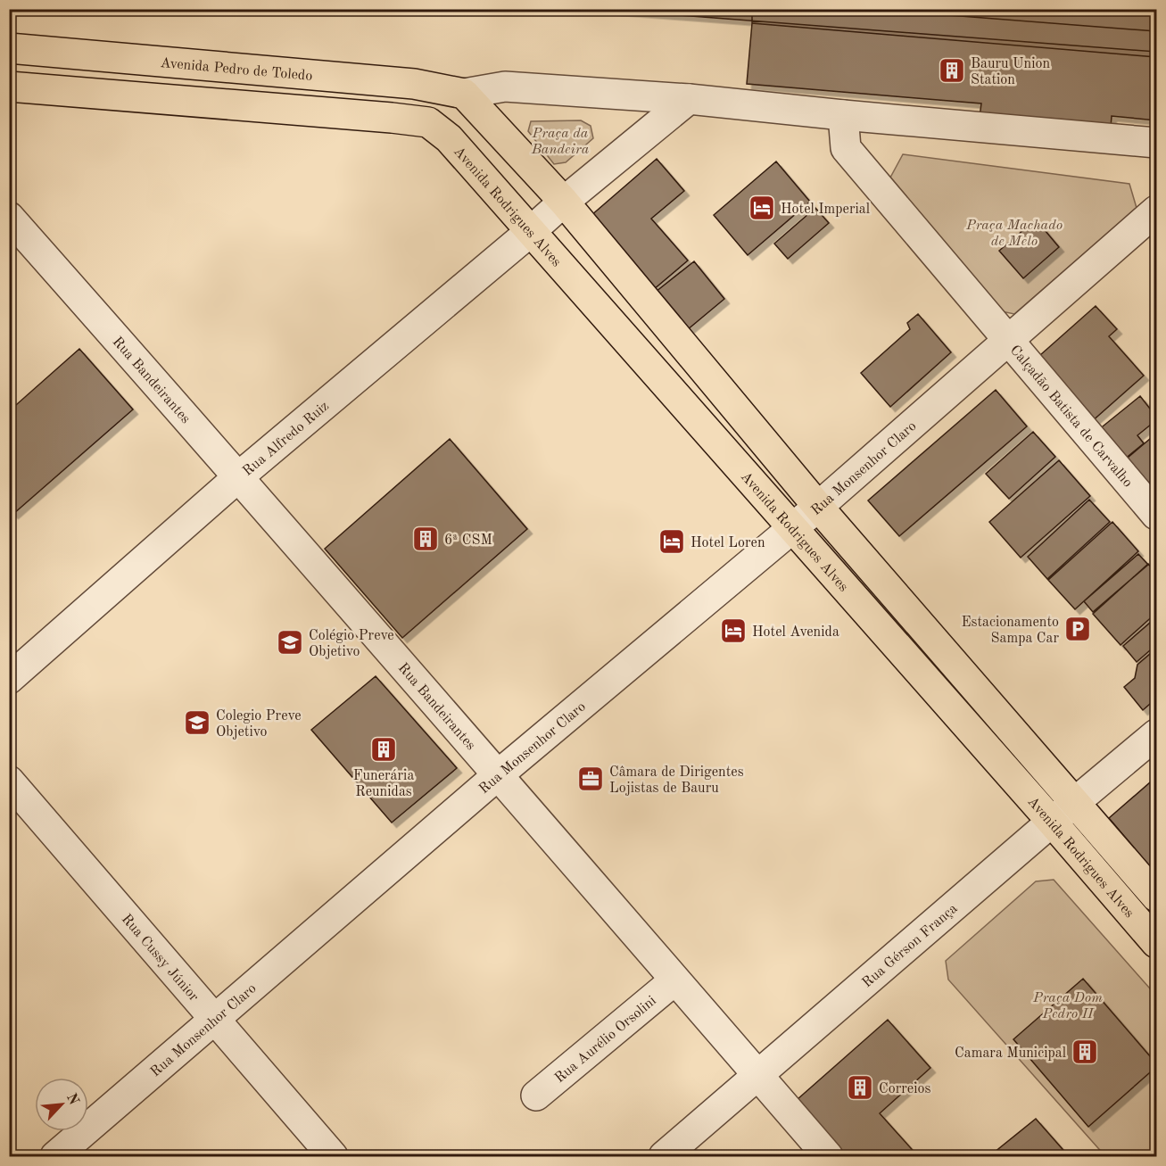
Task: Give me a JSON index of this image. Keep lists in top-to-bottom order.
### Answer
{
  "streets": {
    "main road": ["Avenida Pedro de Toledo", "Avenida Rodrigues Alves"],
    "street": [
      "Rua Bandeirantes",
      "Calçadão Batista de Carvalho",
      "Rua Alfredo Ruiz",
      "Rua Monsenhor Claro",
      "Rua Gérson França",
      "Rua Cussy Júnior",
      "Rua Aurélio Orsolini"
    ]
  },
  "crossings": [
    ["Avenida Pedro de Toledo", "Avenida Rodrigues Alves"],
    ["Avenida Rodrigues Alves", "Rua Alfredo Ruiz"],
    ["Avenida Rodrigues Alves", "Rua Monsenhor Claro"],
    ["Avenida Rodrigues Alves", "Rua Gérson França"],
    ["Rua Bandeirantes", "Rua Alfredo Ruiz"],
    ["Rua Bandeirantes", "Rua Monsenhor Claro"],
    ["Rua Bandeirantes", "Rua Gérson França"],
    ["Rua Bandeirantes", "Rua Aurélio Orsolini"],
    ["Calçadão Batista de Carvalho", "Rua Monsenhor Claro"],
    ["Rua Monsenhor Claro", "Rua Cussy Júnior"]
  ],
  "parks": ["Praça da Bandeira", "Praça Machado de Melo", "Praça Dom Pedro II"],
  "places": {
    "building": [
      "Bauru Union Station",
      "6ª CSM",
      "Funerária Reunidas",
      "Camara Municipal",
      "Correios"
    ],
    "hotel": ["Hotel Imperial", "Hotel Loren", "Hotel Avenida"],
    "parking": ["Estacionamento Sampa Car"],
    "school or university": ["Colégio Preve Objetivo", "Colegio Preve Objetivo"],
    "office": ["Câmara de Dirigentes Lojistas de Bauru"]
  },
  "north": "top right"
}
